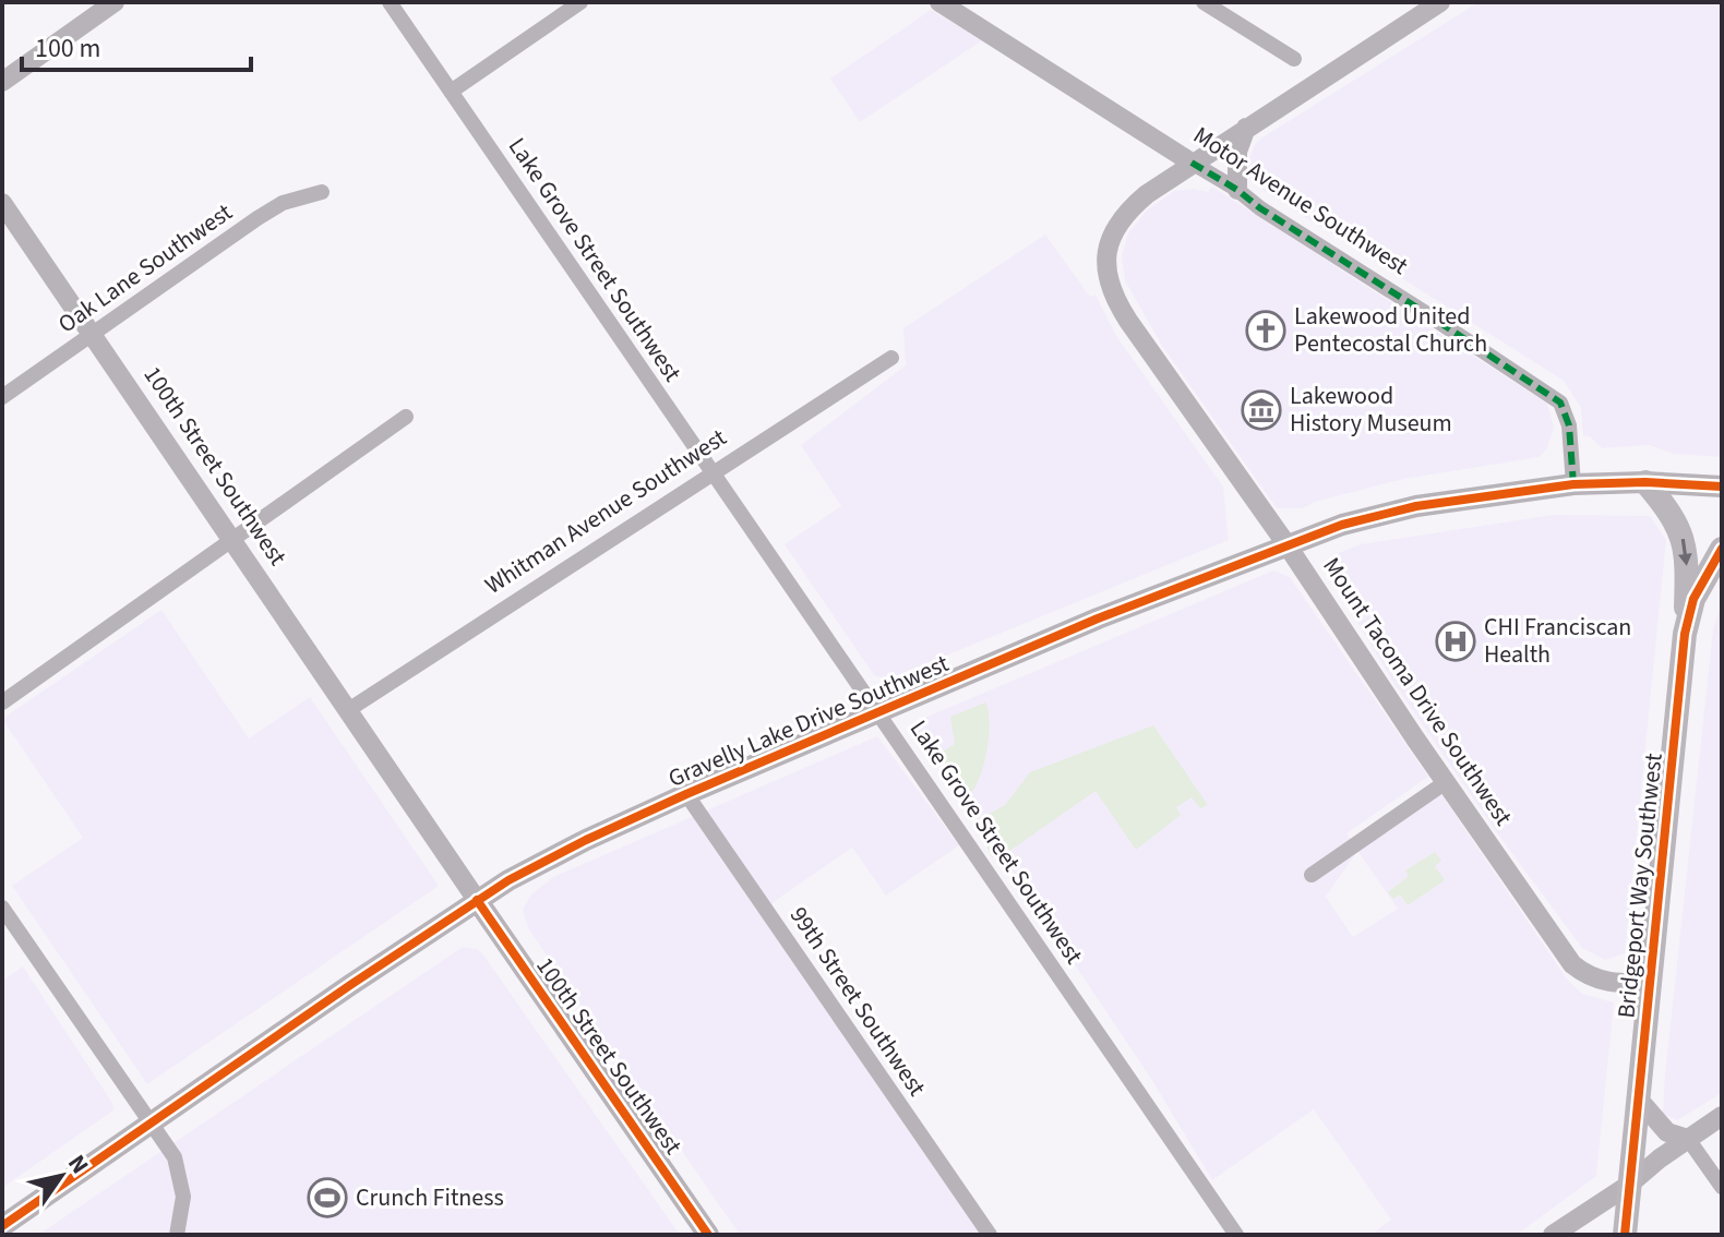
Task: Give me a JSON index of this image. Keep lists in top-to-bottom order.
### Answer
{
  "streets": {
    "main road": ["100th Street Southwest", "Gravelly Lake Drive Southwest", "Bridgeport Way Southwest"],
    "street": [
      "Motor Avenue Southwest",
      "Lake Grove Street Southwest",
      "Oak Lane Southwest",
      "Whitman Avenue Southwest",
      "Mount Tacoma Drive Southwest",
      "99th Street Southwest"
    ]
  },
  "crossings": [
    ["Motor Avenue Southwest", "Mount Tacoma Drive Southwest"],
    ["Motor Avenue Southwest", "Gravelly Lake Drive Southwest"],
    ["Lake Grove Street Southwest", "Whitman Avenue Southwest"],
    ["Lake Grove Street Southwest", "Gravelly Lake Drive Southwest"],
    ["Oak Lane Southwest", "100th Street Southwest"],
    ["100th Street Southwest", "Whitman Avenue Southwest"],
    ["100th Street Southwest", "Gravelly Lake Drive Southwest"],
    ["Mount Tacoma Drive Southwest", "Gravelly Lake Drive Southwest"],
    ["Mount Tacoma Drive Southwest", "Bridgeport Way Southwest"],
    ["Gravelly Lake Drive Southwest", "99th Street Southwest"]
  ],
  "places": {
    "church": ["Lakewood United Pentecostal Church"],
    "museum": ["Lakewood History Museum"],
    "hospital": ["CHI Franciscan Health"],
    "sports": ["Crunch Fitness"]
  },
  "scale_bar": "100 m",
  "north": "top right"
}
